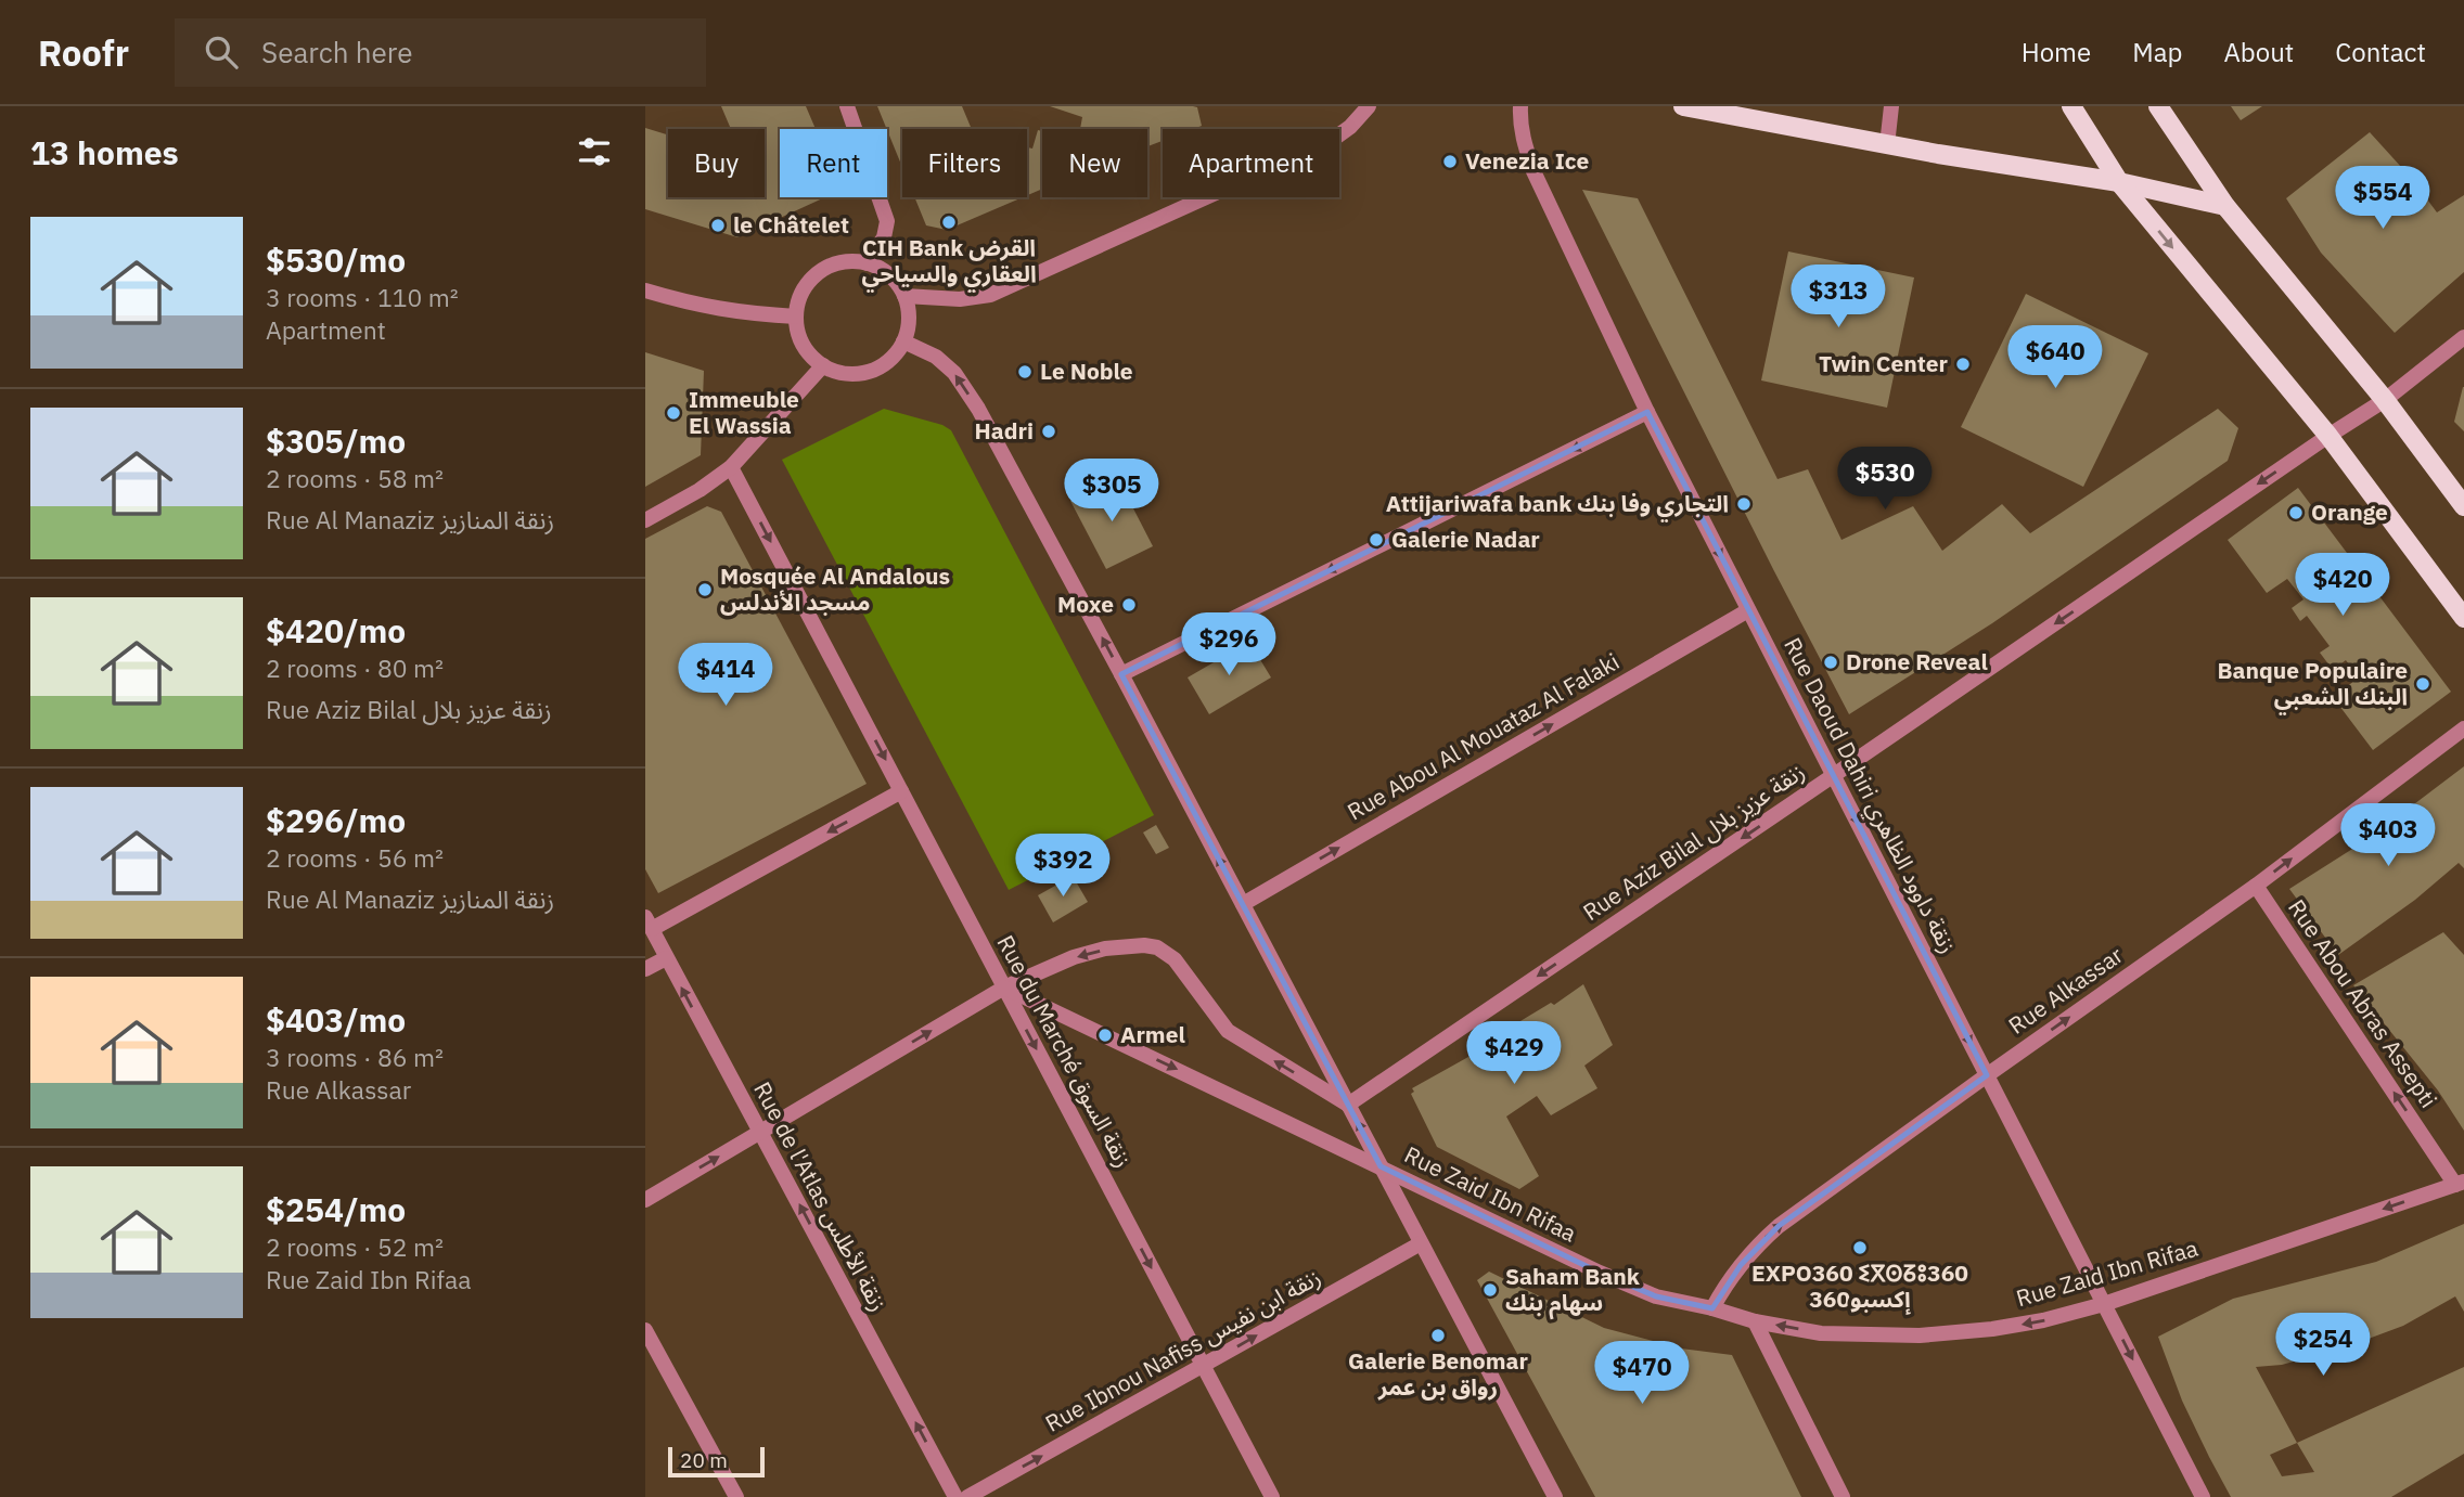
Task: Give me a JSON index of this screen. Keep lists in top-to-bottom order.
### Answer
{
  "streets": {
    "street": [
      "Rue Abou Al Mouataz Al Falaki",
      "Rue Daoud Dahiri زنقة داوود الظاهري",
      "Rue Aziz Bilal زنقة عزيز بلال",
      "Rue Alkassar",
      "Rue Abou Abras Assepti",
      "Rue du Marché زنقة السوق",
      "Rue Zaid Ibn Rifaa",
      "Rue de l'Atlas زنقة الأطلس",
      "Rue Ibnou Nafiss زنقة ابن نفيس"
    ]
  },
  "crossings": [
    ["Rue Abou Al Mouataz Al Falaki", "Rue Daoud Dahiri زنقة داوود الظاهري"],
    ["Rue Daoud Dahiri زنقة داوود الظاهري", "Rue Aziz Bilal زنقة عزيز بلال"],
    ["Rue Daoud Dahiri زنقة داوود الظاهري", "Rue Alkassar"],
    ["Rue Daoud Dahiri زنقة داوود الظاهري", "Rue Zaid Ibn Rifaa"],
    ["Rue Alkassar", "Rue Abou Abras Assepti"],
    ["Rue Alkassar", "Rue Zaid Ibn Rifaa"],
    ["Rue Abou Abras Assepti", "Rue Zaid Ibn Rifaa"],
    ["Rue du Marché زنقة السوق", "Rue Zaid Ibn Rifaa"],
    ["Rue du Marché زنقة السوق", "Rue Ibnou Nafiss زنقة ابن نفيس"]
  ],
  "one_way": [
    "Rue Abou Al Mouataz Al Falaki",
    "Rue Daoud Dahiri زنقة داوود الظاهري",
    "Rue Aziz Bilal زنقة عزيز بلال",
    "Rue Alkassar",
    "Rue Abou Abras Assepti",
    "Rue du Marché زنقة السوق",
    "Rue de l'Atlas زنقة الأطلس",
    "Rue Ibnou Nafiss زنقة ابن نفيس"
  ],
  "places": [
    "Venezia Ice",
    "CIH Bank القرض العقاري والسياحي",
    "le Châtelet",
    "Twin Center",
    "Le Noble",
    "Immeuble El Wassia",
    "Hadri",
    "Attijariwafa bank التجاري وفا بنك",
    "Orange",
    "Galerie Nadar",
    "Mosquée Al Andalous مسجد الأندلس",
    "Moxe",
    "Drone Reveal",
    "Banque Populaire البنك الشعبي",
    "Armel",
    "EXPO360 ⵉⴳⵙⵒⵓ360 إكسبو360",
    "Saham Bank سهام بنك",
    "Galerie Benomar رواق بن عمر"
  ],
  "scale_bar": "20 m",
  "page": {
    "header": "Roofr",
    "search": "Search here",
    "nav": [
      "Home",
      "Map",
      "About",
      "Contact"
    ],
    "heading": "13 homes",
    "chip": [
      "Buy",
      "Rent",
      "Filters",
      "New",
      "Apartment"
    ],
    "price": [
      "$554",
      "$313",
      "$640",
      "$530",
      "$305",
      "$420",
      "$296",
      "$414",
      "$403",
      "$392",
      "$429",
      "$254",
      "$470"
    ],
    "list": [
      {
        "name": "$530/mo",
        "note": "3 rooms · 110 m² · Apartment"
      },
      {
        "name": "$305/mo",
        "note": "2 rooms · 58 m² · Rue Al Manaziz زنقة المنازيز"
      },
      {
        "name": "$420/mo",
        "note": "2 rooms · 80 m² · Rue Aziz Bilal زنقة عزيز بلال"
      },
      {
        "name": "$296/mo",
        "note": "2 rooms · 56 m² · Rue Al Manaziz زنقة المنازيز"
      },
      {
        "name": "$403/mo",
        "note": "3 rooms · 86 m² · Rue Alkassar"
      },
      {
        "name": "$254/mo",
        "note": "2 rooms · 52 m² · Rue Zaid Ibn Rifaa"
      }
    ],
    "scale": "20 m"
  }
}
